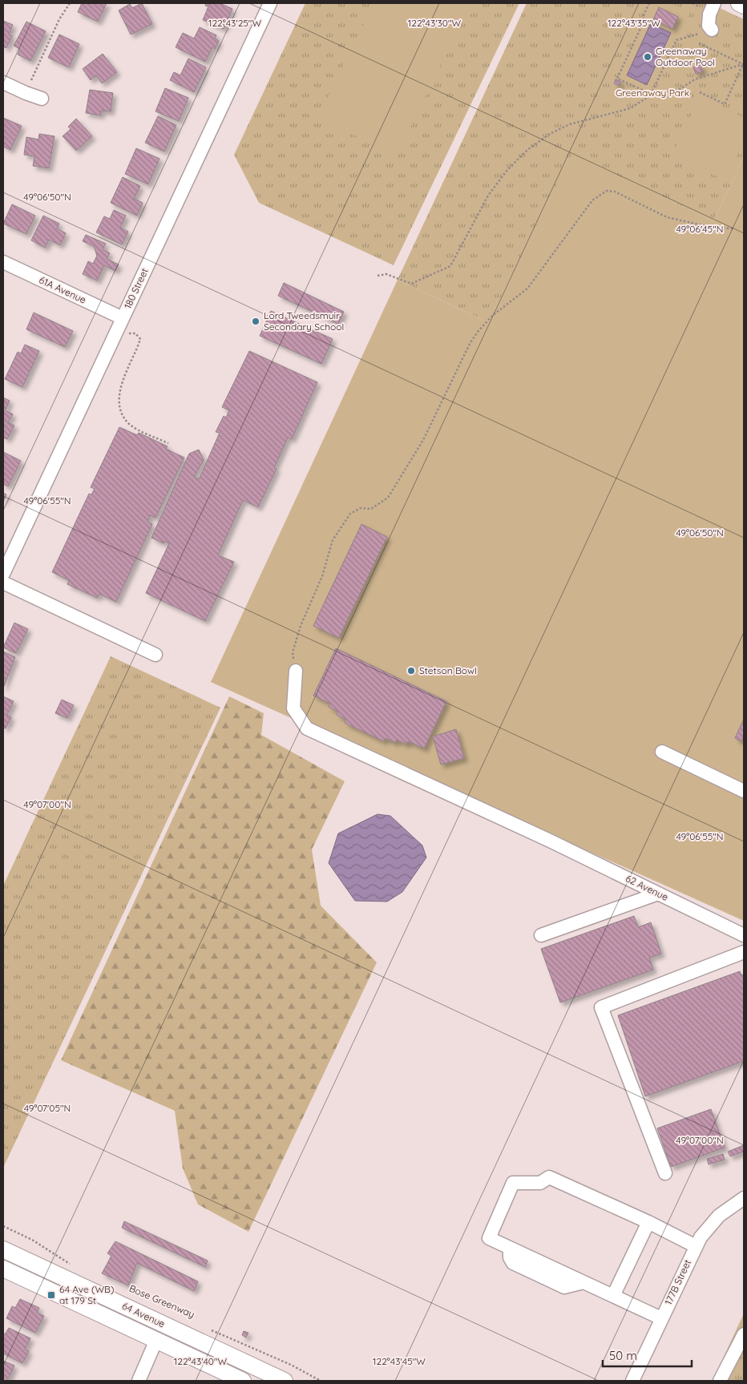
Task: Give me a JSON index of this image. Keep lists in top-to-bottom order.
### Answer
{
  "streets": {
    "main road": ["64 Avenue"],
    "street": [
      "180 Street",
      "61A Avenue",
      "62 Avenue",
      "177B Street"
    ],
    "path": ["Bose Greenway"]
  },
  "crossings": [
    ["180 Street", "61A Avenue"]
  ],
  "parks": ["Greenaway Park"],
  "places": {
    "other": ["Greenaway Outdoor Pool", "Lord Tweedsmuir Secondary School", "Stetson Bowl"],
    "transit": ["64 Ave (WB) at 179 St"]
  },
  "scale_bar": "50 m",
  "coordinates": [
    "122°43'25\"W",
    "122°43'30\"W",
    "122°43'35\"W",
    "49°06'50\"N",
    "49°06'45\"N",
    "49°06'55\"N",
    "49°07'00\"N",
    "49°07'05\"N",
    "122°43'40\"W",
    "122°43'45\"W"
  ]
}
